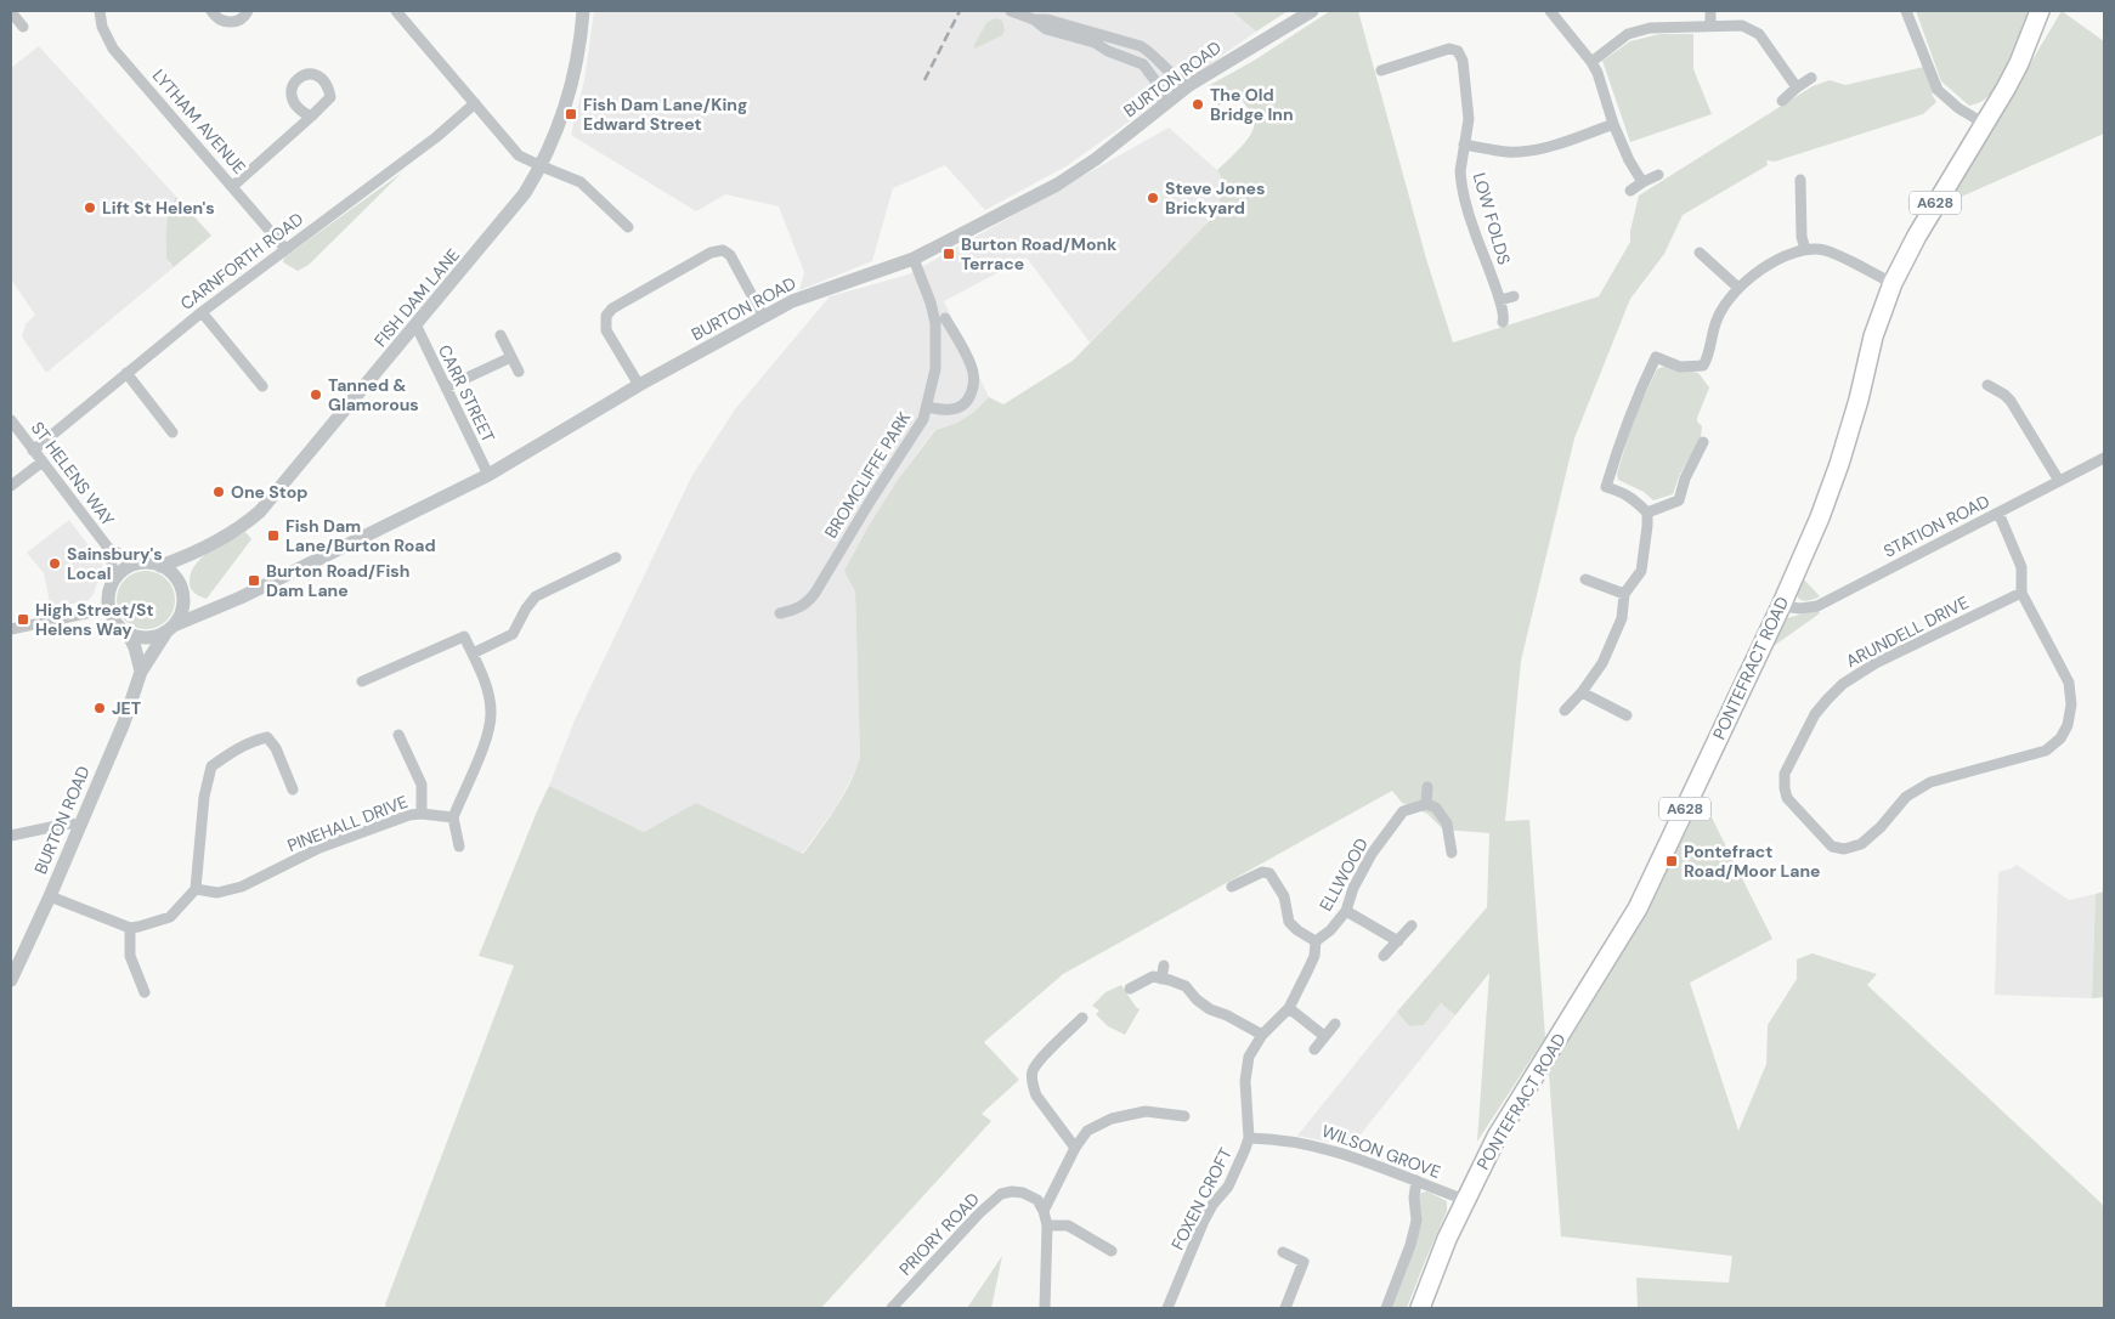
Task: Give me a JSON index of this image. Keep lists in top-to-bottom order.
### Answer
{
  "streets": {
    "highway": ["A628", "PONTEFRACT ROAD"],
    "street": [
      "BURTON ROAD",
      "LYTHAM AVENUE",
      "LOW FOLDS",
      "CARNFORTH ROAD",
      "FISH DAM LANE",
      "CARR STREET",
      "ST HELENS WAY",
      "BROMCLIFFE PARK",
      "STATION ROAD",
      "ARUNDELL DRIVE",
      "PINEHALL DRIVE",
      "ELLWOOD",
      "WILSON GROVE",
      "FOXEN CROFT",
      "PRIORY ROAD"
    ]
  },
  "crossings": [
    ["BURTON ROAD", "FISH DAM LANE"],
    ["BURTON ROAD", "CARR STREET"],
    ["BURTON ROAD", "ST HELENS WAY"],
    ["BURTON ROAD", "BROMCLIFFE PARK"],
    ["LYTHAM AVENUE", "CARNFORTH ROAD"],
    ["CARNFORTH ROAD", "ST HELENS WAY"],
    ["FISH DAM LANE", "CARR STREET"],
    ["FISH DAM LANE", "ST HELENS WAY"],
    ["STATION ROAD", "ARUNDELL DRIVE"],
    ["STATION ROAD", "PONTEFRACT ROAD"],
    ["PONTEFRACT ROAD", "WILSON GROVE"],
    ["WILSON GROVE", "FOXEN CROFT"]
  ],
  "places": {
    "other": [
      "The Old Bridge Inn",
      "Steve Jones Brickyard",
      "Lift St Helen's",
      "Tanned & Glamorous",
      "One Stop",
      "Sainsbury's Local",
      "JET"
    ],
    "transit": [
      "Fish Dam Lane/King Edward Street",
      "Burton Road/Monk Terrace",
      "Fish Dam Lane/Burton Road",
      "Burton Road/Fish Dam Lane",
      "High Street/St Helens Way",
      "Pontefract Road/Moor Lane"
    ]
  }
}
